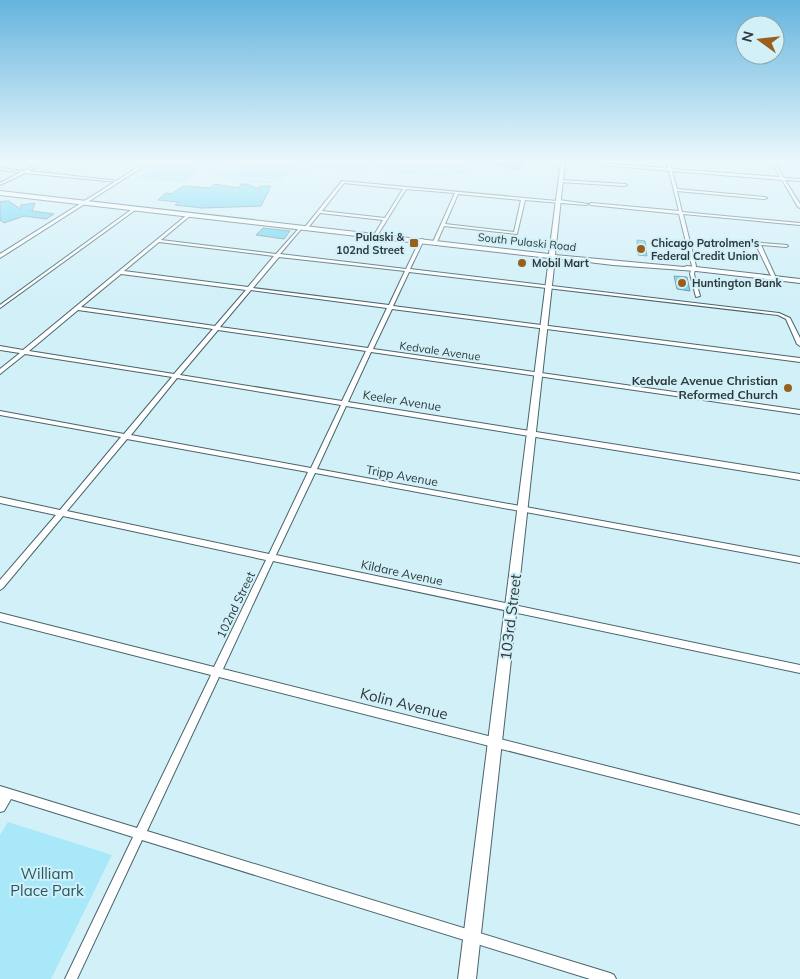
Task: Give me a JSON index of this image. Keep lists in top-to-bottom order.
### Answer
{
  "streets": {
    "main road": ["South Pulaski Road", "103rd Street"],
    "street": [
      "Kedvale Avenue",
      "Keeler Avenue",
      "Tripp Avenue",
      "Kildare Avenue",
      "102nd Street",
      "Kolin Avenue"
    ]
  },
  "crossings": [
    ["South Pulaski Road", "102nd Street"],
    ["South Pulaski Road", "103rd Street"],
    ["Kedvale Avenue", "102nd Street"],
    ["Kedvale Avenue", "103rd Street"],
    ["Keeler Avenue", "102nd Street"],
    ["Keeler Avenue", "103rd Street"],
    ["Tripp Avenue", "102nd Street"],
    ["Tripp Avenue", "103rd Street"],
    ["Kildare Avenue", "102nd Street"],
    ["Kildare Avenue", "103rd Street"],
    ["102nd Street", "Kolin Avenue"],
    ["103rd Street", "Kolin Avenue"]
  ],
  "parks": ["William Place Park"],
  "places": {
    "transit": ["Pulaski & 102nd Street"],
    "other": [
      "Chicago Patrolmen's Federal Credit Union",
      "Mobil Mart",
      "Huntington Bank",
      "Kedvale Avenue Christian Reformed Church"
    ]
  },
  "north": "left"
}
